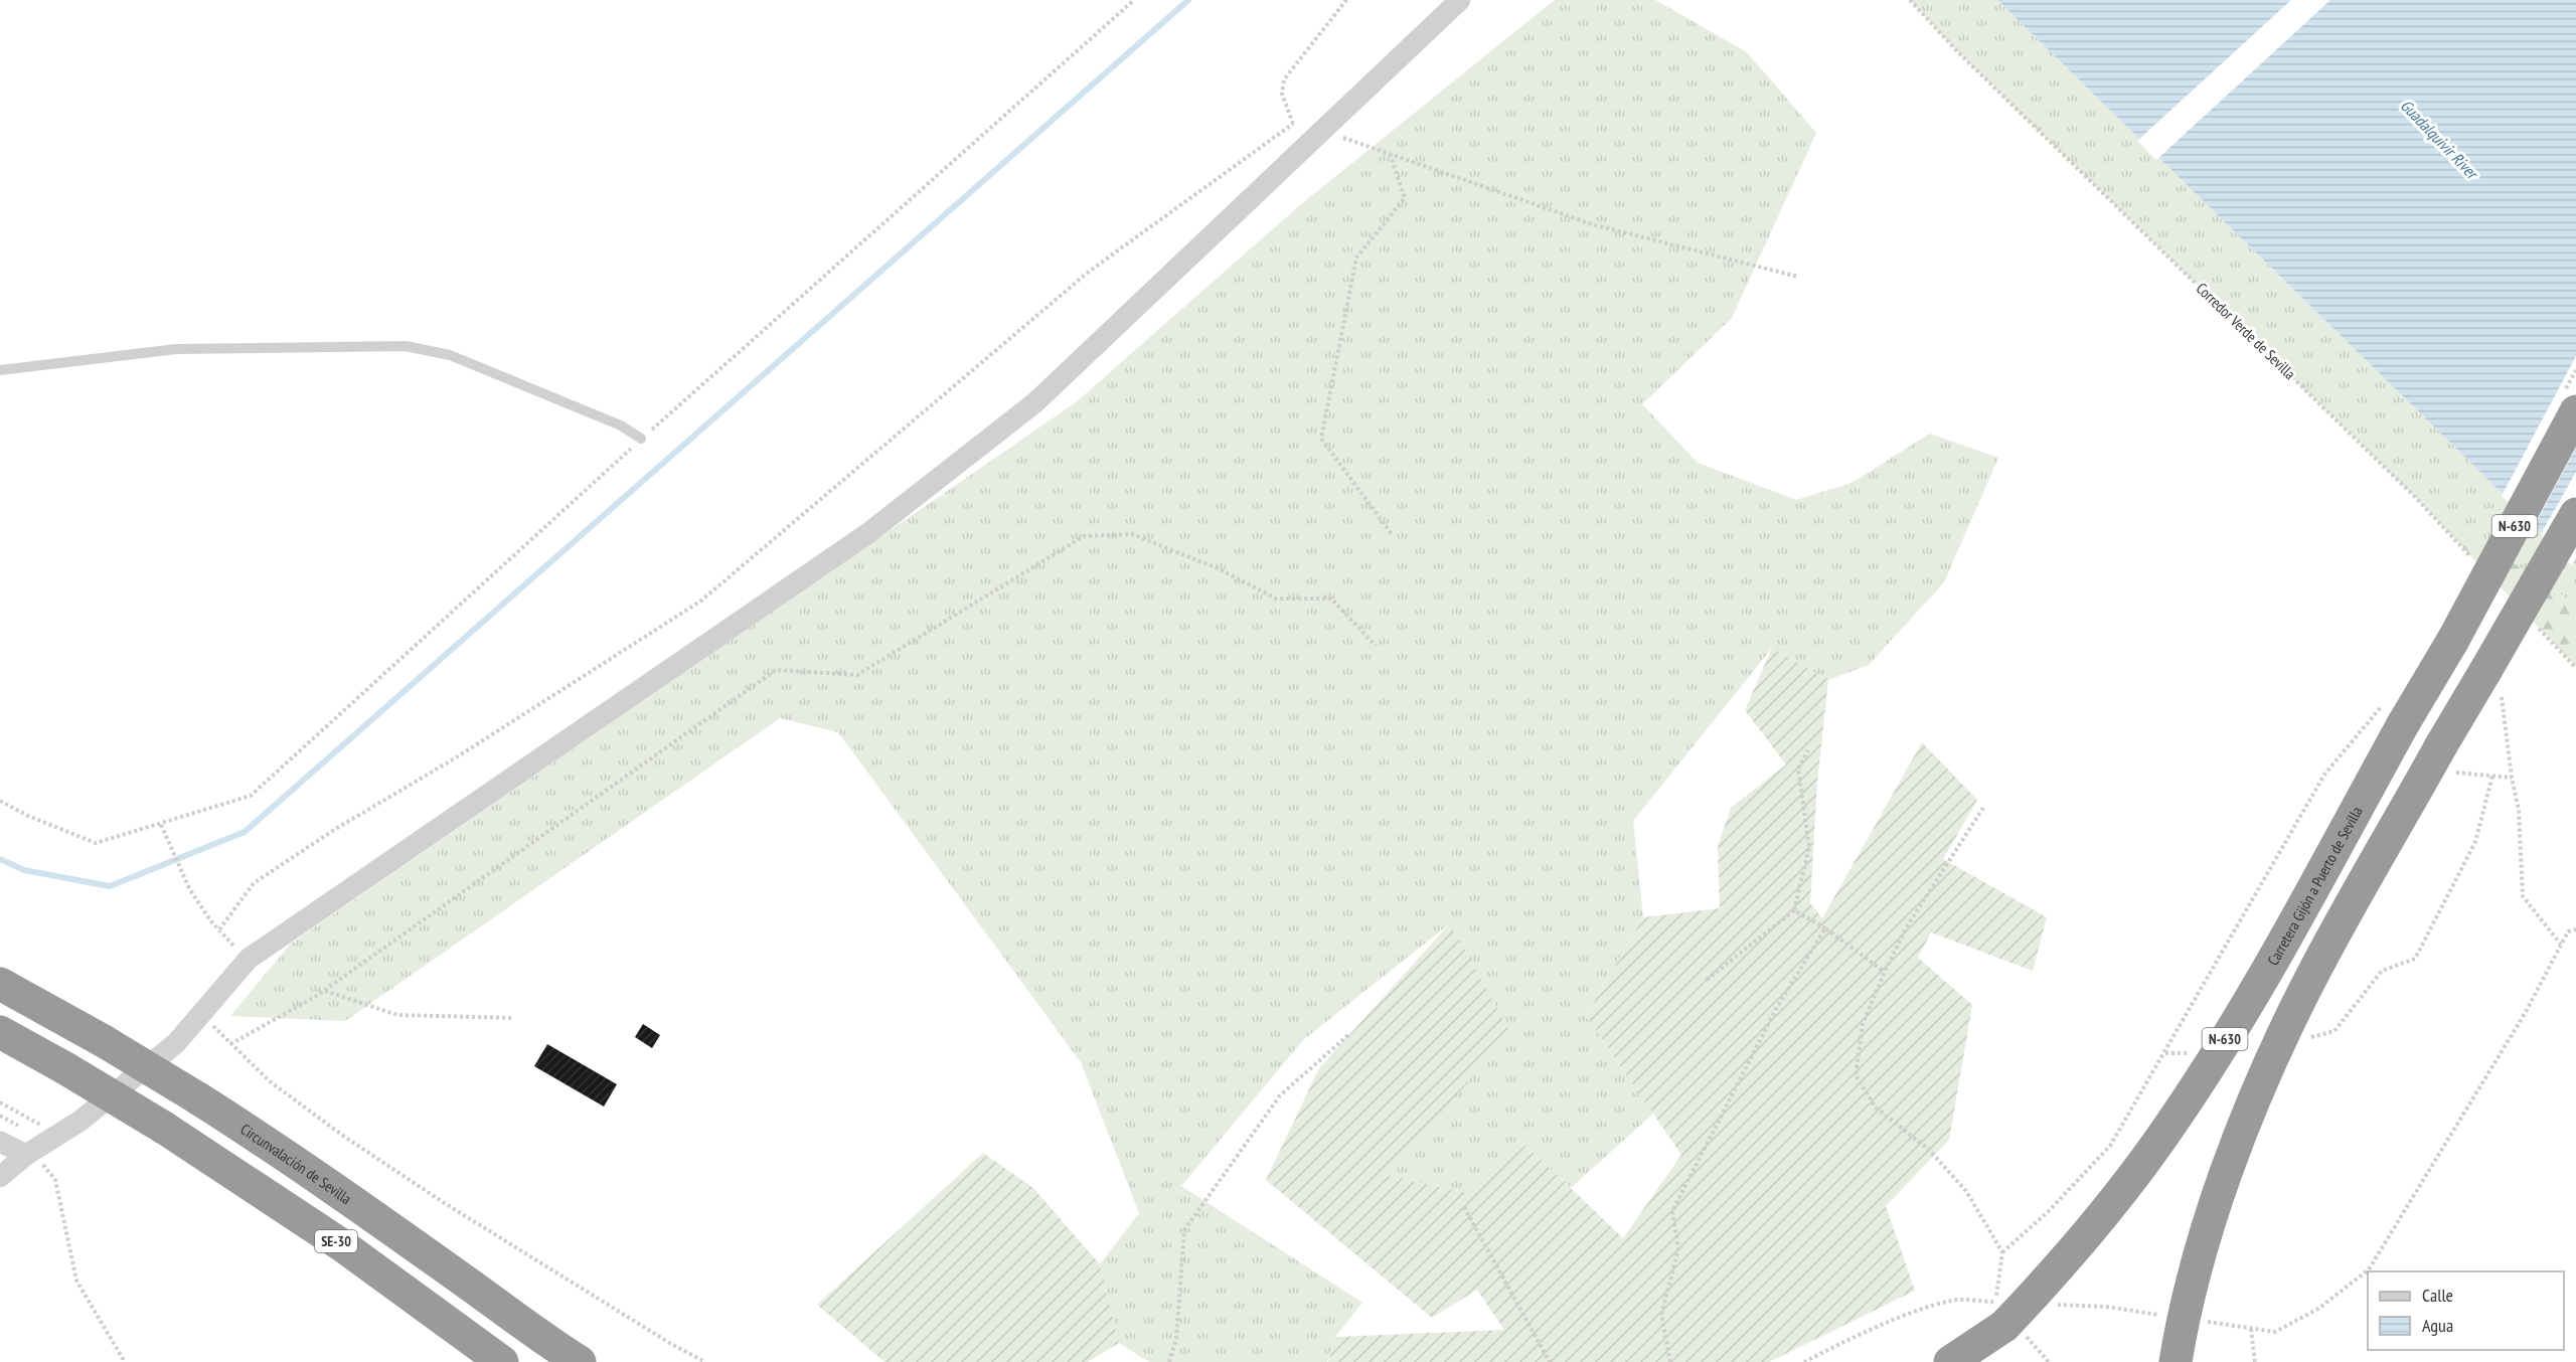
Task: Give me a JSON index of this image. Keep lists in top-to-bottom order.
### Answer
{
  "streets": {
    "highway": [
      "N-630",
      "Carretera Gijón a Puerto de Sevilla",
      "Circunvalación de Sevilla",
      "SE-30"
    ],
    "path": ["Corredor Verde de Sevilla"]
  },
  "water": ["Guadalquivir River"],
  "legend": ["Calle", "Agua"]
}
